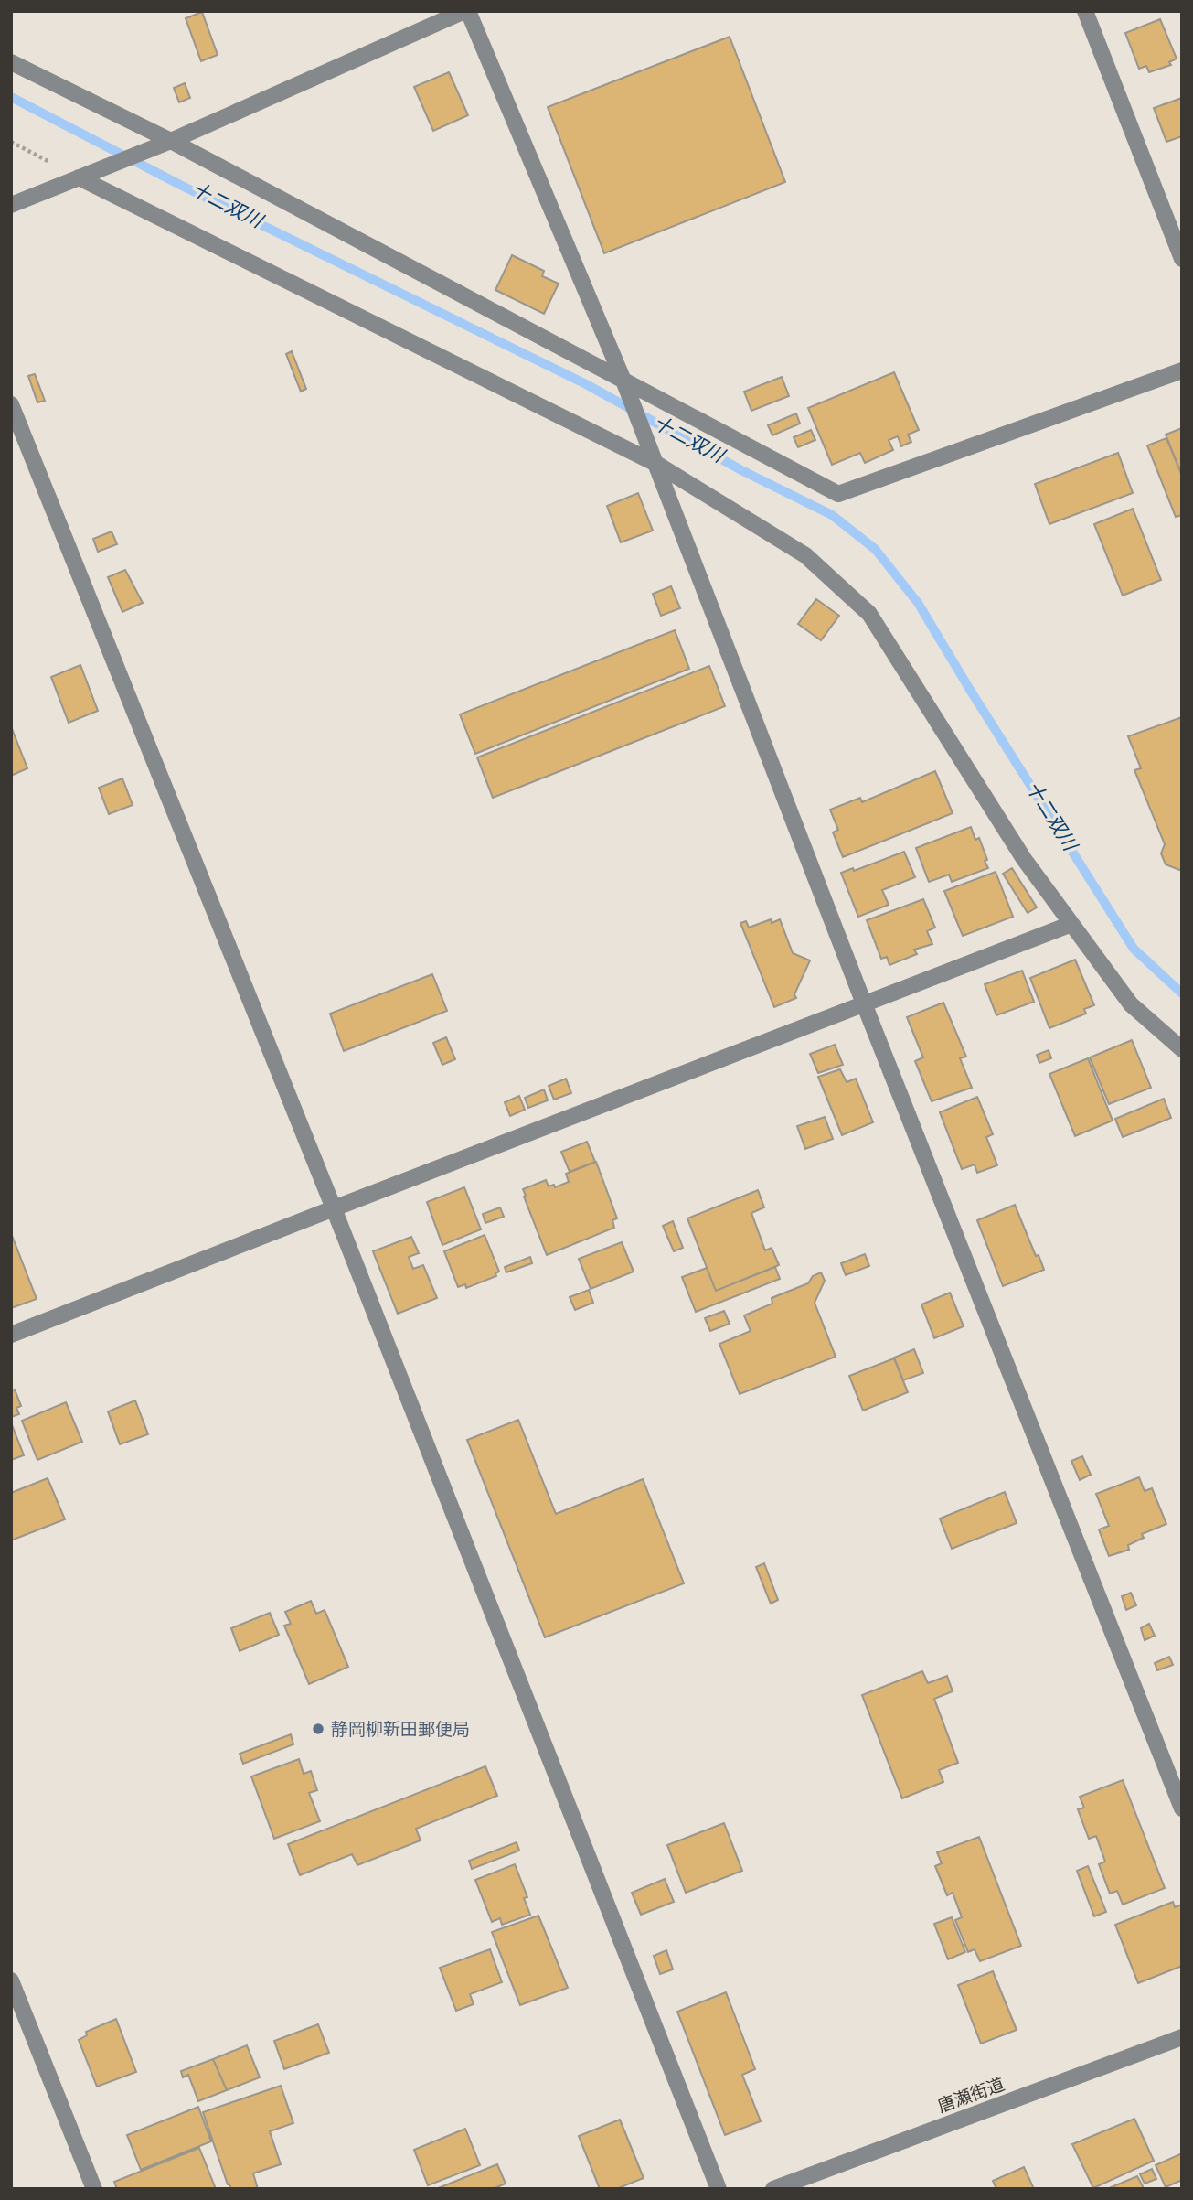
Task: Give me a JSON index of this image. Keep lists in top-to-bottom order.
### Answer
{
  "streets": {
    "street": ["唐瀬街道"]
  },
  "water": ["十二双川"],
  "places": ["静岡柳新田郵便局"]
}
